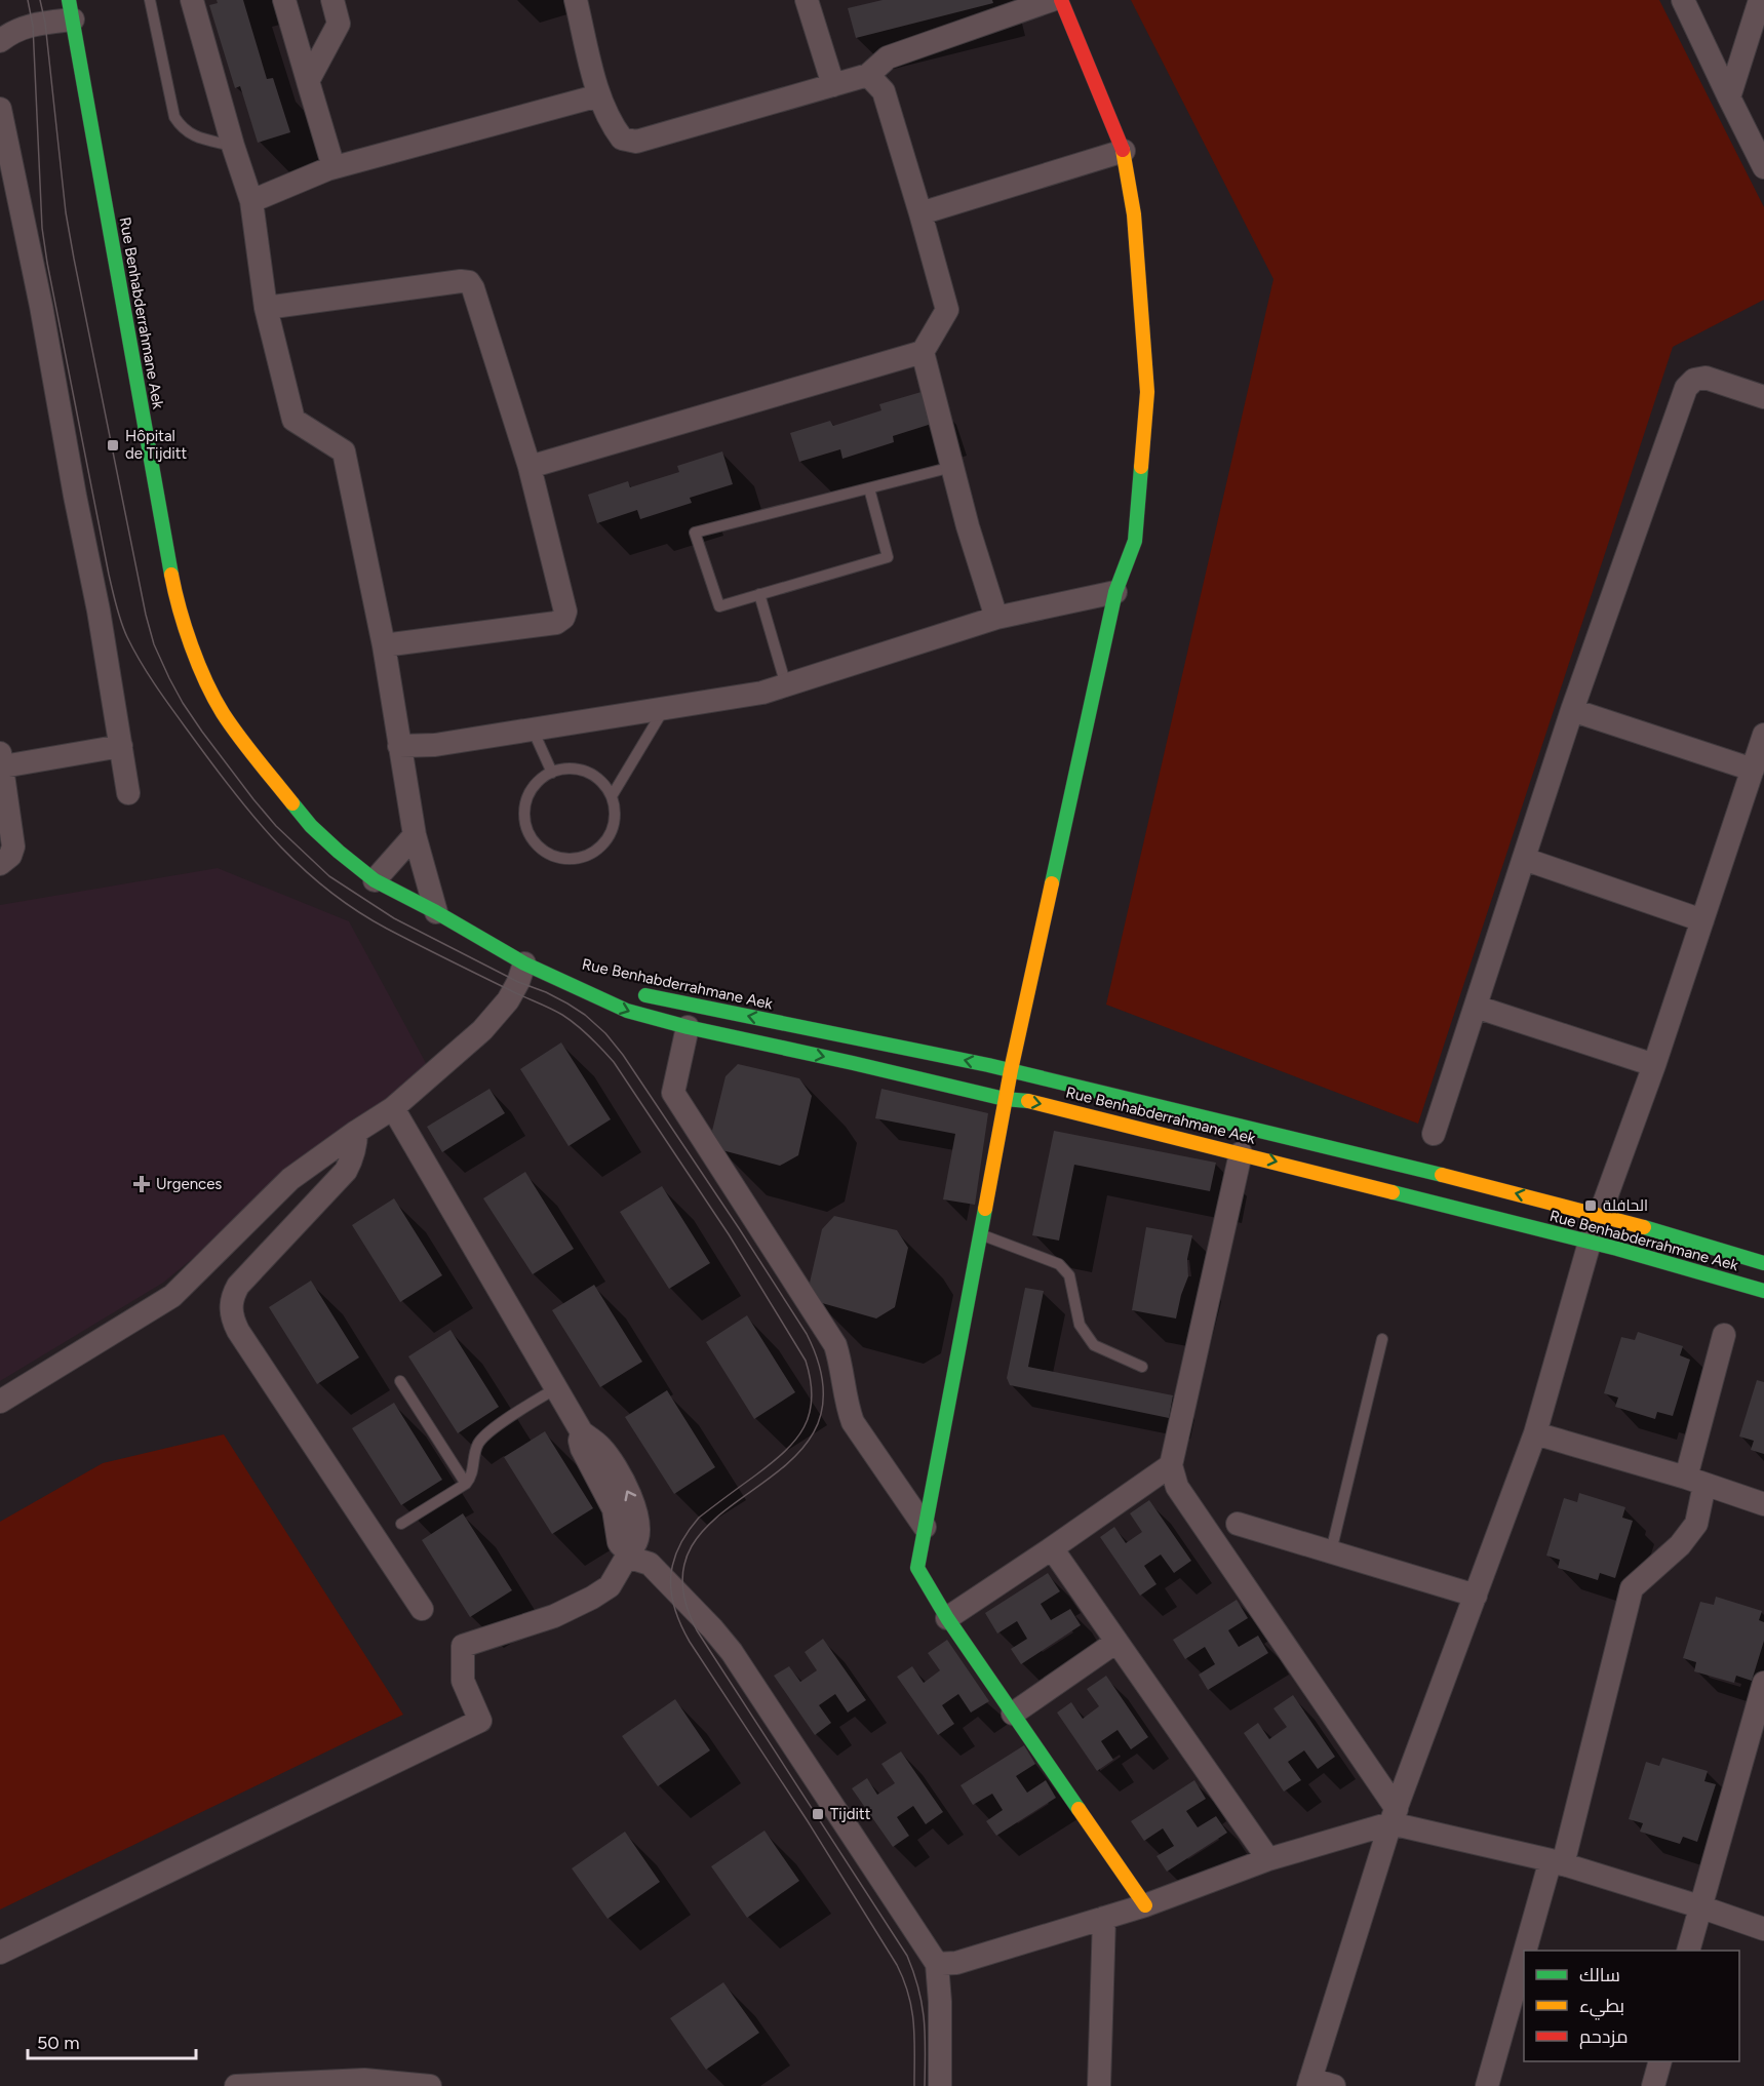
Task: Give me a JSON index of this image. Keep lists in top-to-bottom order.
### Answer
{
  "streets": {
    "main road": ["Rue Benhabderrahmane Aek"]
  },
  "places": {
    "transit": ["Hôpital de Tijditt", "الحافلة", "Tijditt"],
    "health": ["Urgences"]
  },
  "legend": ["سالك", "بطيء", "مزدحم"],
  "scale_bar": "50 m"
}
